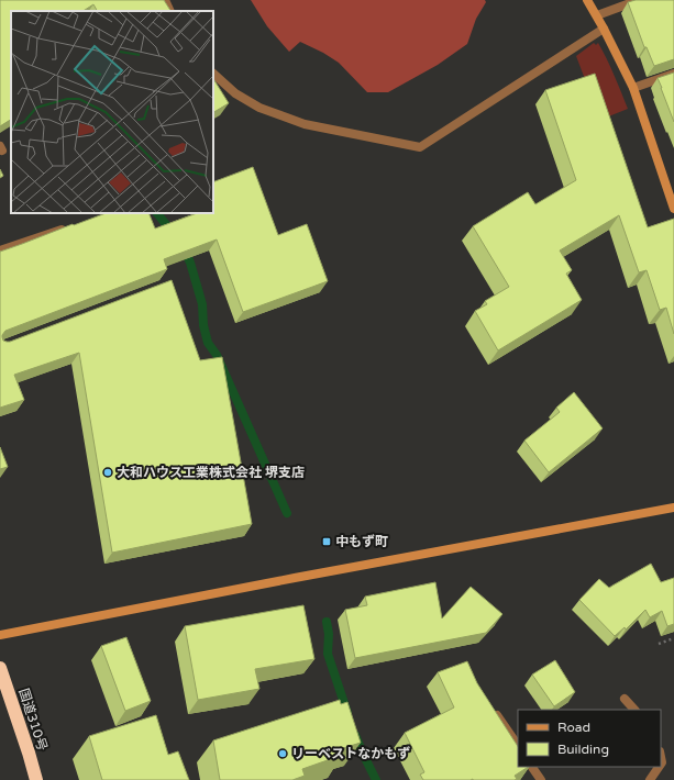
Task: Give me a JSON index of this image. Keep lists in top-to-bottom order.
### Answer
{
  "streets": {
    "highway": ["国道310号"]
  },
  "places": {
    "other": ["大和ハウス工業株式会社 堺支店", "リーベストなかもず"],
    "transit": ["中もず町"]
  },
  "legend": ["Road", "Building"]
}
